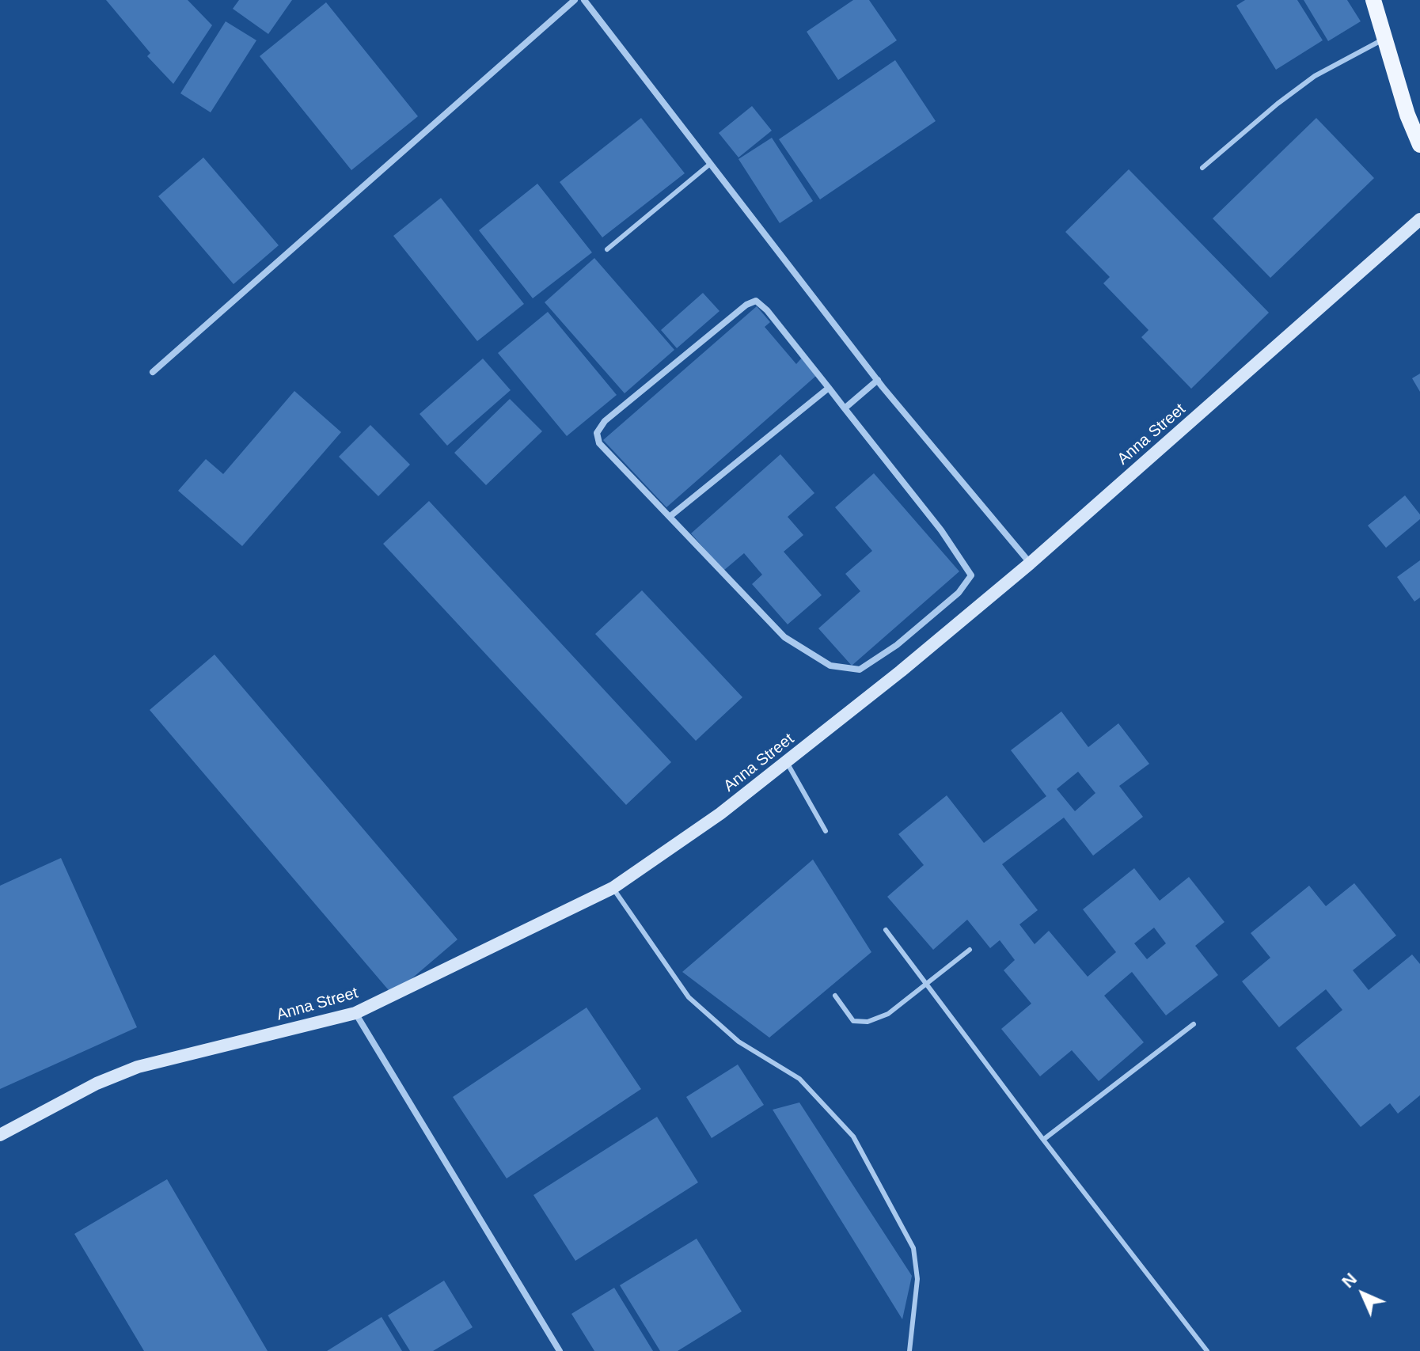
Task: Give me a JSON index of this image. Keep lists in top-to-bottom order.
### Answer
{
  "streets": {
    "street": ["Anna Street"]
  },
  "north": "top left"
}
